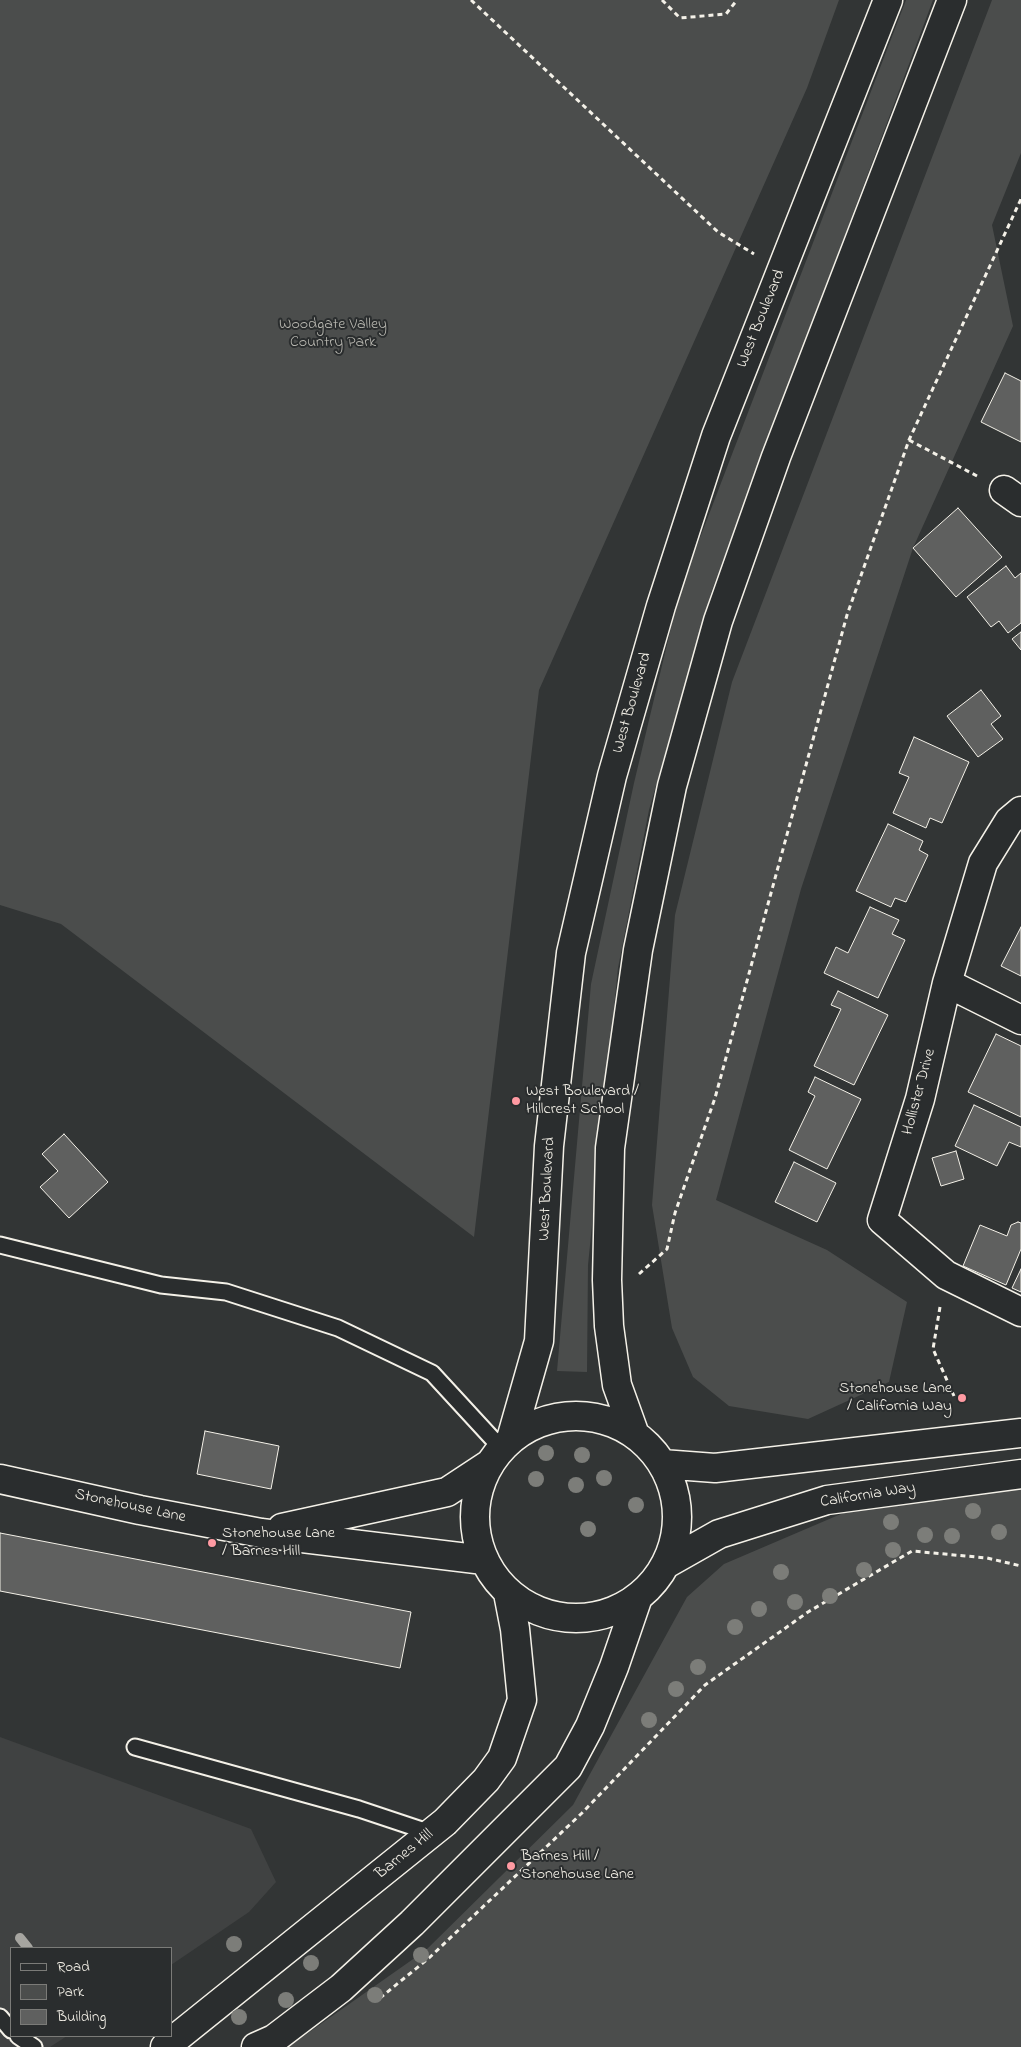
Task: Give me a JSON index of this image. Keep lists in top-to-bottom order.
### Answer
{
  "streets": {
    "main road": [
      "West Boulevard",
      "Hollister Drive",
      "California Way",
      "Stonehouse Lane",
      "Barnes Hill"
    ]
  },
  "crossings": [
    ["West Boulevard", "Stonehouse Lane"],
    ["West Boulevard", "Barnes Hill"]
  ],
  "parks": ["Woodgate Valley Country Park"],
  "places": [
    "West Boulevard / Hillcrest School",
    "Stonehouse Lane / California Way",
    "Stonehouse Lane / Barnes Hill",
    "Barnes Hill / Stonehouse Lane"
  ],
  "legend": ["Road", "Park", "Building"]
}
